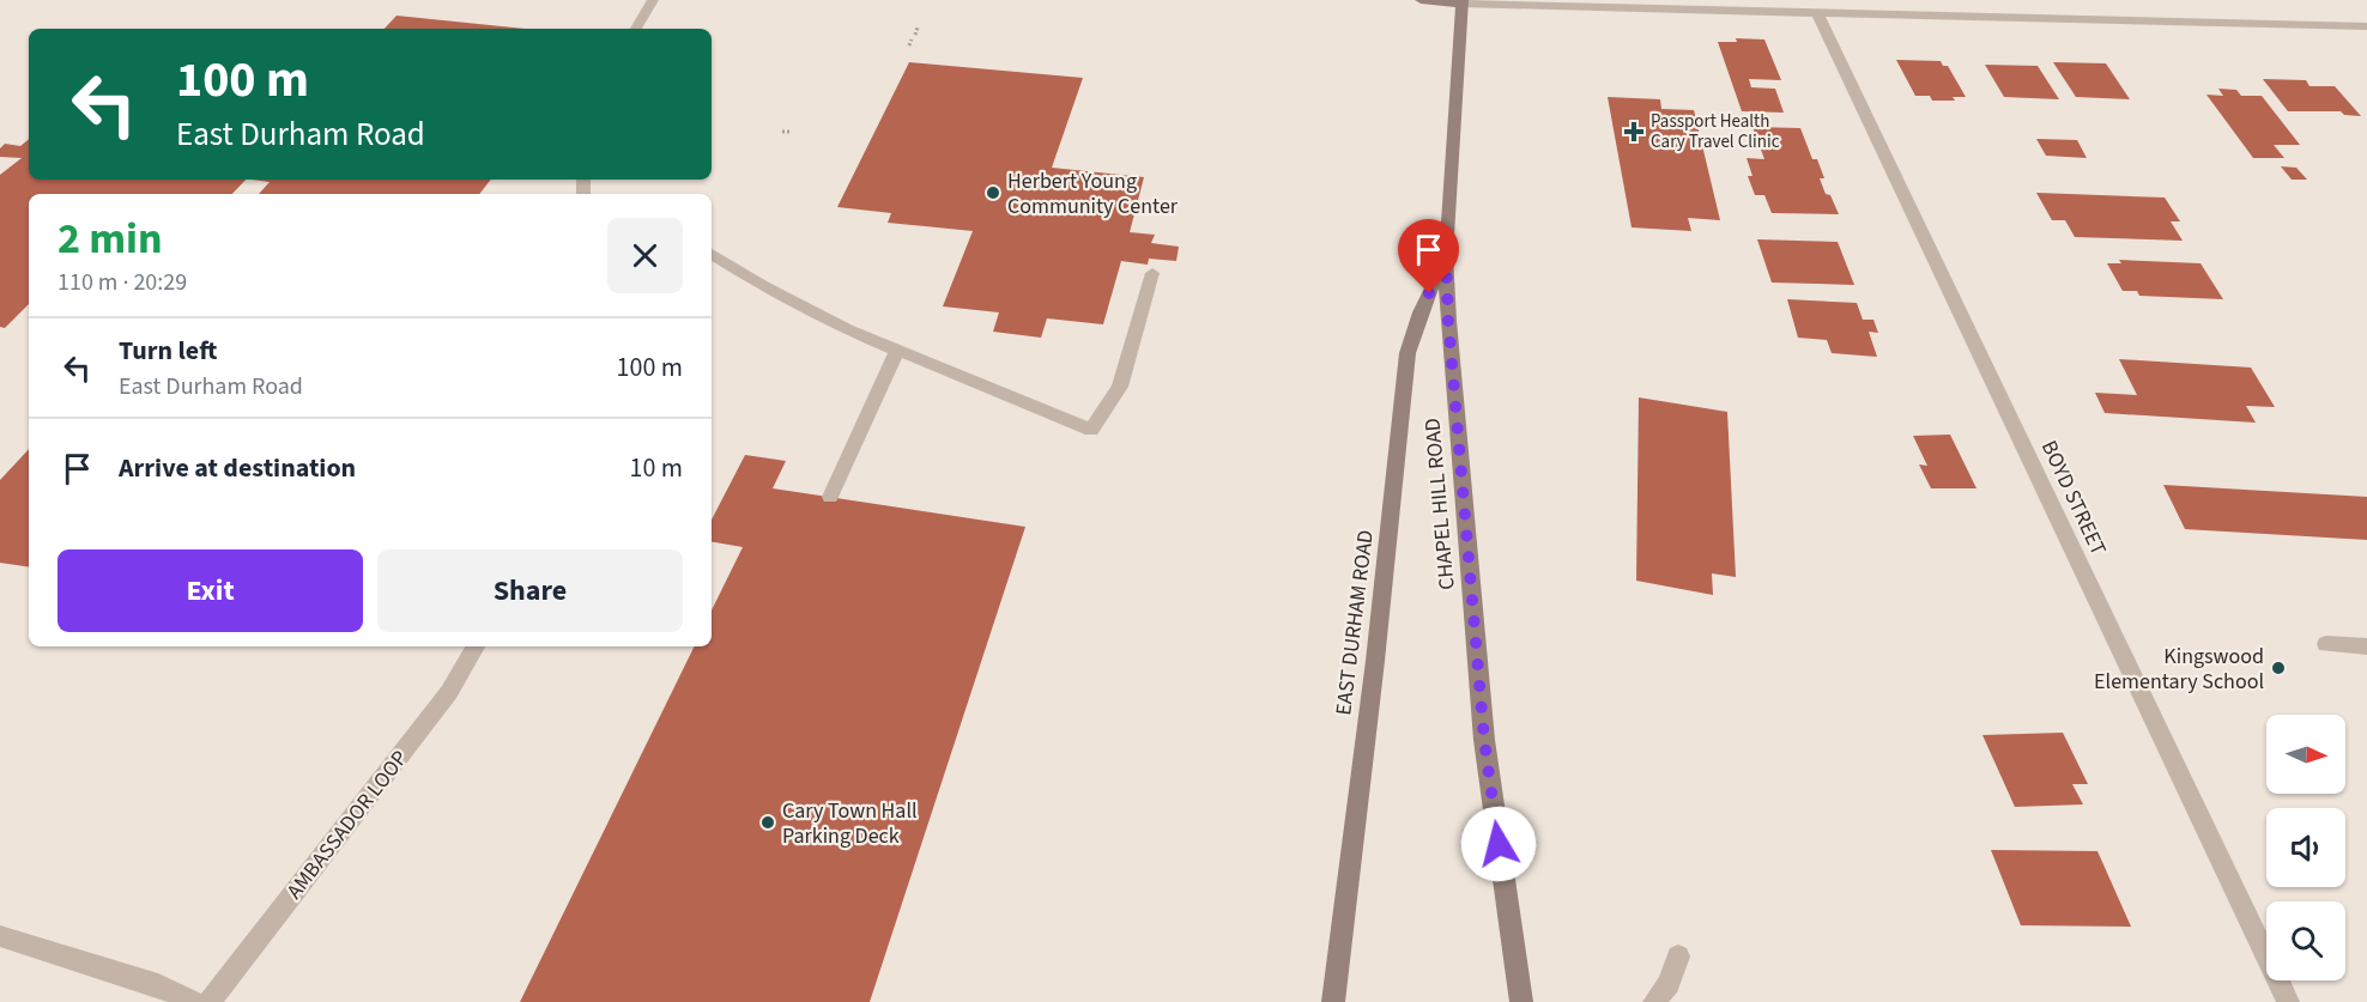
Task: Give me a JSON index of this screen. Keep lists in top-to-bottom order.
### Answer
{
  "streets": {
    "main road": ["CHAPEL HILL ROAD", "EAST DURHAM ROAD"],
    "street": ["BOYD STREET", "AMBASSADOR LOOP"]
  },
  "crossings": [
    ["CHAPEL HILL ROAD", "EAST DURHAM ROAD"]
  ],
  "places": {
    "health": ["Passport Health Cary Travel Clinic"],
    "other": ["Herbert Young Community Center", "Kingswood Elementary School", "Cary Town Hall Parking Deck"]
  },
  "north": "right",
  "page": {
    "turn": ["100 m", "East Durham Road"],
    "heading": ["2 min", "110 m · 20:29"],
    "list": [
      {
        "name": "Turn left",
        "note": "East Durham Road",
        "value": "100 m"
      },
      {
        "name": "Arrive at destination",
        "value": "10 m"
      }
    ],
    "buttons": ["Exit", "Share"]
  }
}
